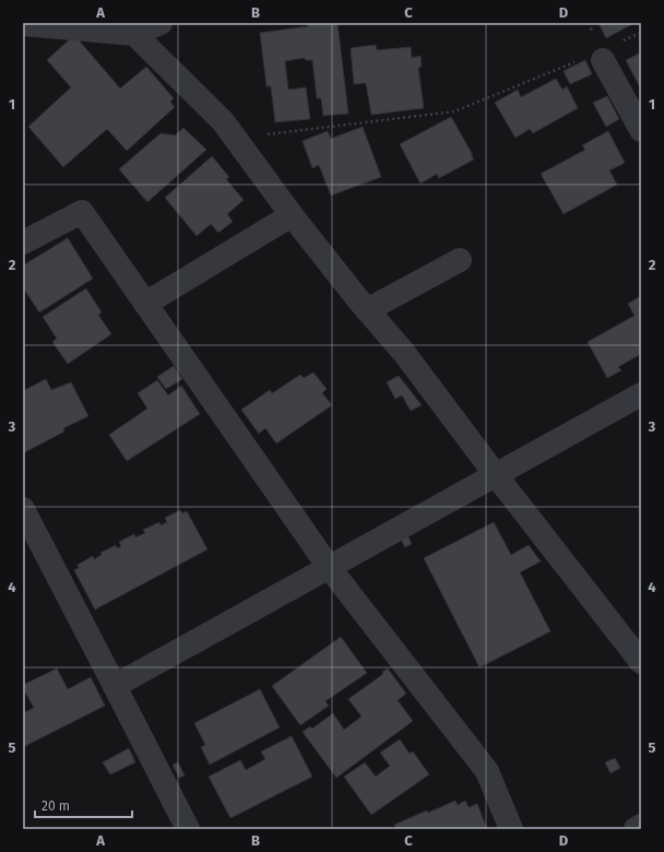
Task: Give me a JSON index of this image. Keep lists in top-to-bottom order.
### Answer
{
  "scale_bar": "20 m",
  "grid": {
    "columns": [
      "A",
      "B",
      "C",
      "D"
    ],
    "rows": [
      "1",
      "2",
      "3",
      "4",
      "5"
    ]
  }
}
